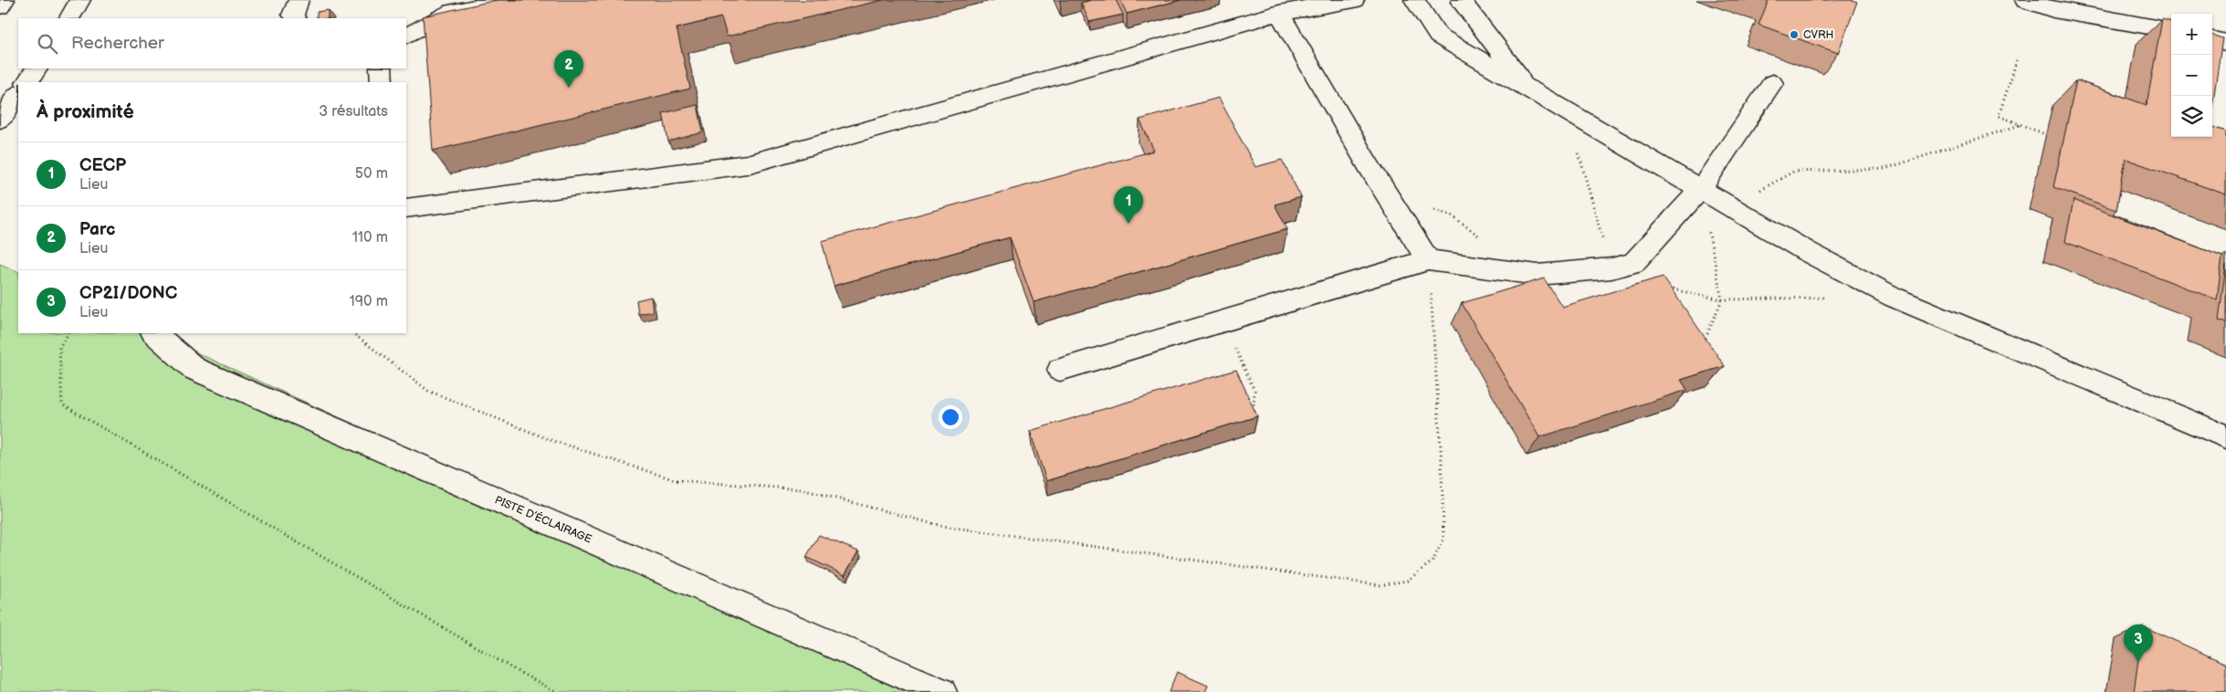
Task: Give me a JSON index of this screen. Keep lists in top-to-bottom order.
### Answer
{
  "streets": {
    "main road": ["PISTE D’ÉCLAIRAGE"]
  },
  "places": ["CVRH"],
  "page": {
    "map_buttons": ["+", "−"],
    "search": "Rechercher",
    "pins": ["2", "1", "3"],
    "heading": ["À proximité", "3 résultats"],
    "list": [
      {
        "mark": "1",
        "name": "CECP",
        "note": "Lieu",
        "value": "50 m"
      },
      {
        "mark": "2",
        "name": "Parc",
        "note": "Lieu",
        "value": "110 m"
      },
      {
        "mark": "3",
        "name": "CP2I/DONC",
        "note": "Lieu",
        "value": "190 m"
      }
    ]
  }
}
